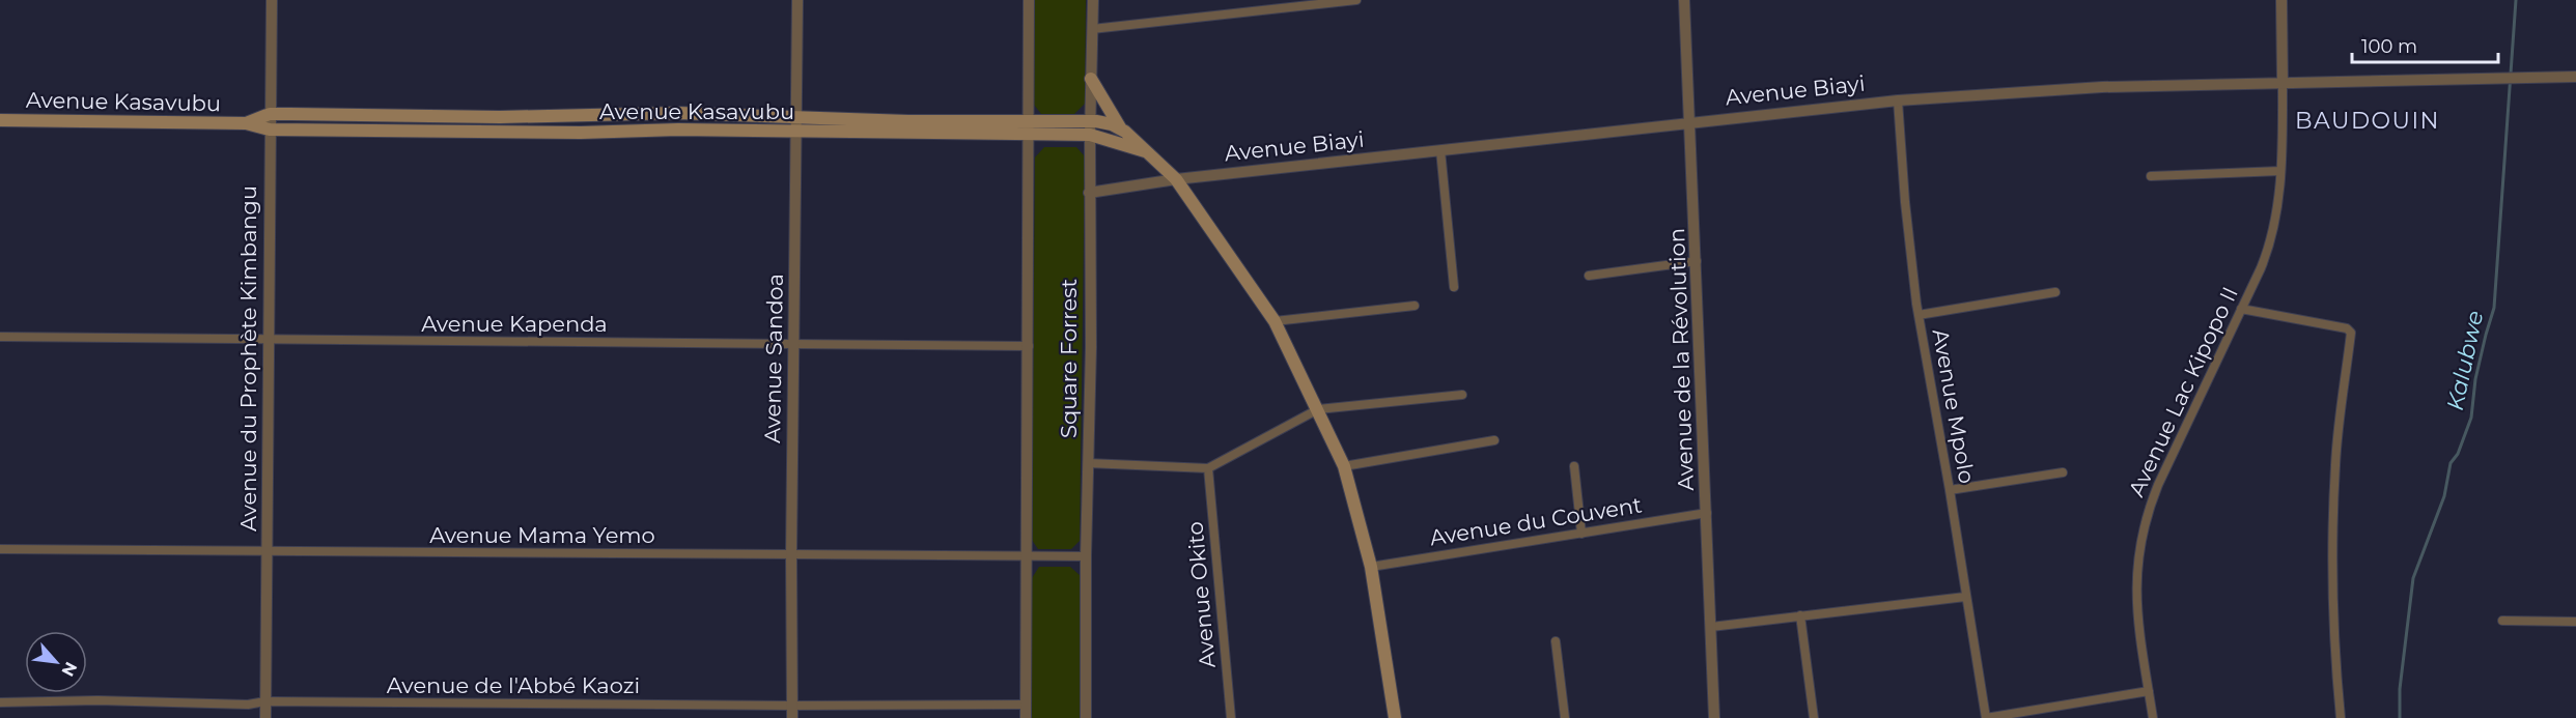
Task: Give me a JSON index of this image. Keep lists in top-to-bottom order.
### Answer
{
  "streets": {
    "main road": ["Avenue Kasavubu"],
    "street": [
      "Avenue Biayi",
      "Avenue Kapenda",
      "Avenue du Prophète Kimbangu",
      "Avenue Sandoa",
      "Square Forrest",
      "Avenue de la Révolution",
      "Avenue Lac Kipopo II",
      "Avenue Mpolo",
      "Avenue du Couvent",
      "Avenue Mama Yemo",
      "Avenue Okito",
      "Avenue de l'Abbé Kaozi"
    ]
  },
  "crossings": [
    ["Avenue Biayi", "Square Forrest"],
    ["Avenue Biayi", "Avenue de la Révolution"],
    ["Avenue Biayi", "Avenue Lac Kipopo II"],
    ["Avenue Biayi", "Avenue Mpolo"],
    ["Avenue Kasavubu", "Avenue du Prophète Kimbangu"],
    ["Avenue Kasavubu", "Avenue Sandoa"],
    ["Avenue Kasavubu", "Square Forrest"],
    ["Avenue Kapenda", "Avenue du Prophète Kimbangu"],
    ["Avenue Kapenda", "Avenue Sandoa"],
    ["Avenue Kapenda", "Square Forrest"],
    ["Avenue du Prophète Kimbangu", "Avenue Mama Yemo"],
    ["Avenue du Prophète Kimbangu", "Avenue de l'Abbé Kaozi"],
    ["Avenue Sandoa", "Avenue Mama Yemo"],
    ["Avenue Sandoa", "Avenue de l'Abbé Kaozi"],
    ["Square Forrest", "Avenue Mama Yemo"],
    ["Square Forrest", "Avenue de l'Abbé Kaozi"],
    ["Avenue de la Révolution", "Avenue du Couvent"]
  ],
  "districts": ["BAUDOUIN"],
  "water": ["Kalubwe"],
  "scale_bar": "100 m",
  "north": "bottom right"
}
